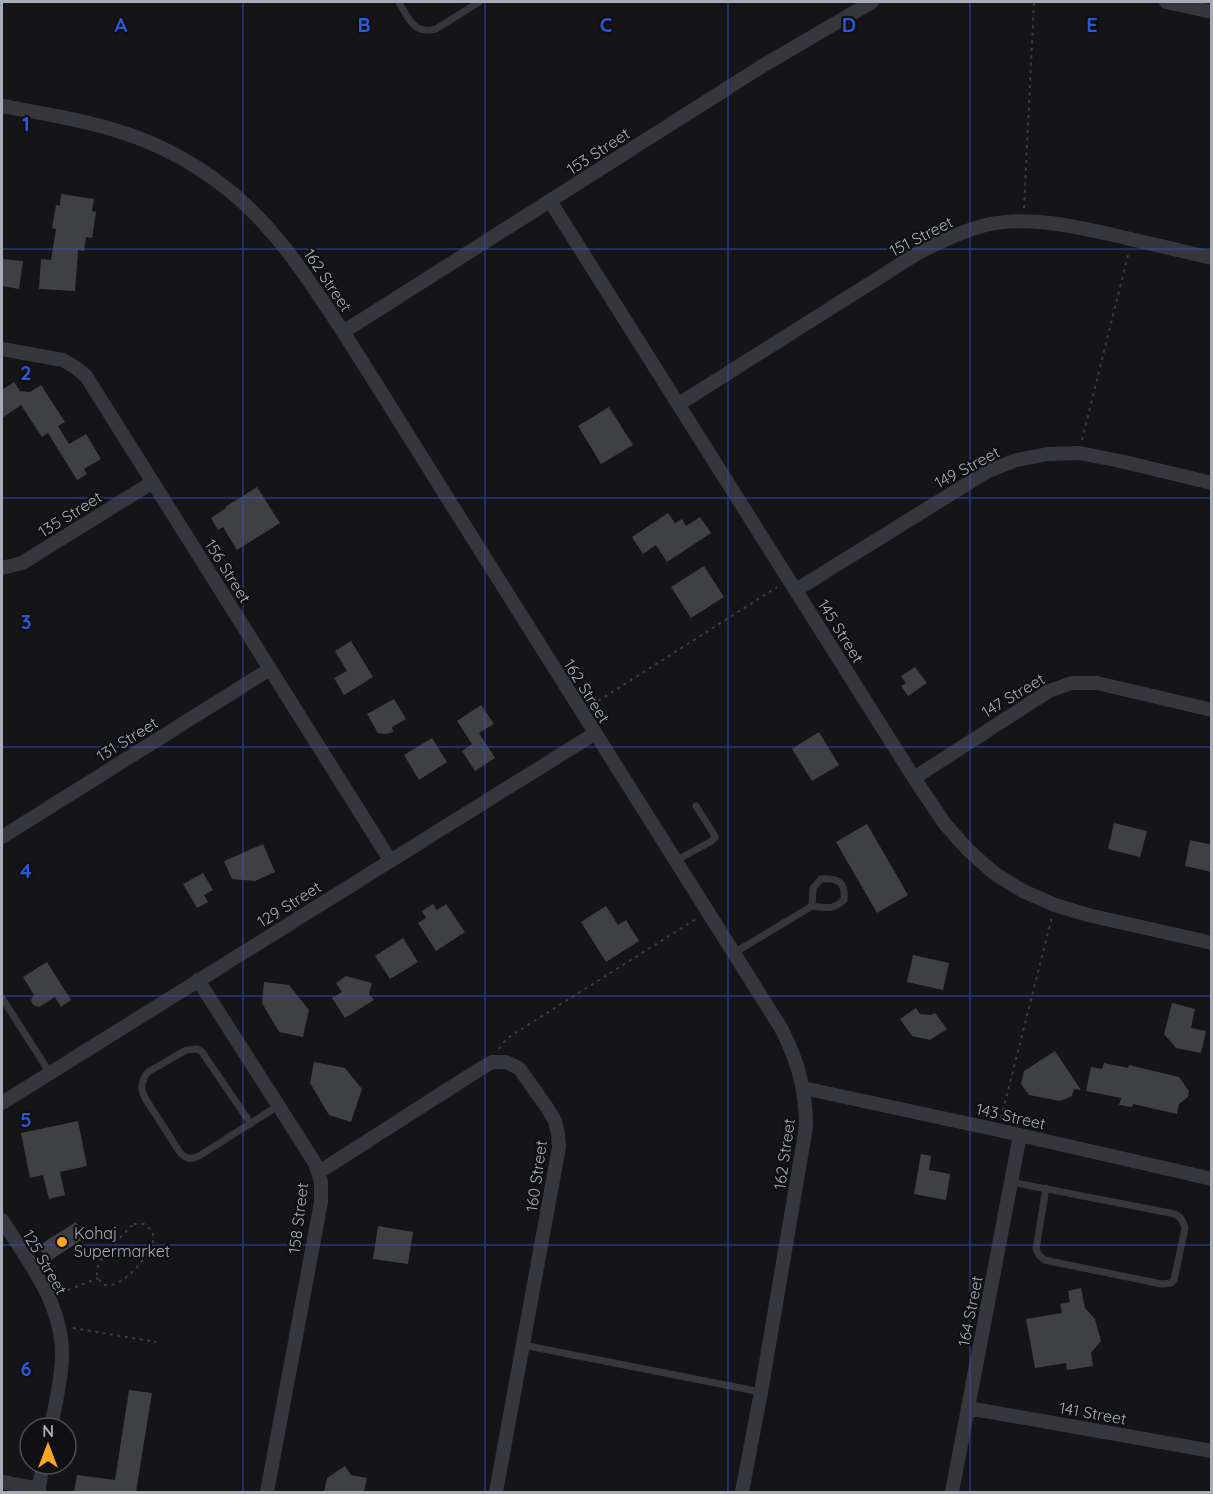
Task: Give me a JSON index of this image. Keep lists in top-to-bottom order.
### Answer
{
  "streets": {
    "street": [
      "153 Street",
      "151 Street",
      "162 Street",
      "149 Street",
      "135 Street",
      "156 Street",
      "145 Street",
      "147 Street",
      "131 Street",
      "129 Street",
      "143 Street",
      "160 Street",
      "158 Street",
      "125 Street",
      "164 Street",
      "141 Street"
    ]
  },
  "crossings": [
    ["153 Street", "162 Street"],
    ["153 Street", "145 Street"],
    ["151 Street", "145 Street"],
    ["162 Street", "129 Street"],
    ["162 Street", "143 Street"],
    ["149 Street", "145 Street"],
    ["135 Street", "156 Street"],
    ["156 Street", "131 Street"],
    ["156 Street", "129 Street"],
    ["145 Street", "147 Street"],
    ["129 Street", "158 Street"],
    ["143 Street", "164 Street"],
    ["164 Street", "141 Street"]
  ],
  "places": ["Kohaj Supermarket"],
  "north": "top",
  "grid": {
    "columns": [
      "A",
      "B",
      "C",
      "D",
      "E"
    ],
    "rows": [
      "1",
      "2",
      "3",
      "4",
      "5",
      "6"
    ]
  }
}
